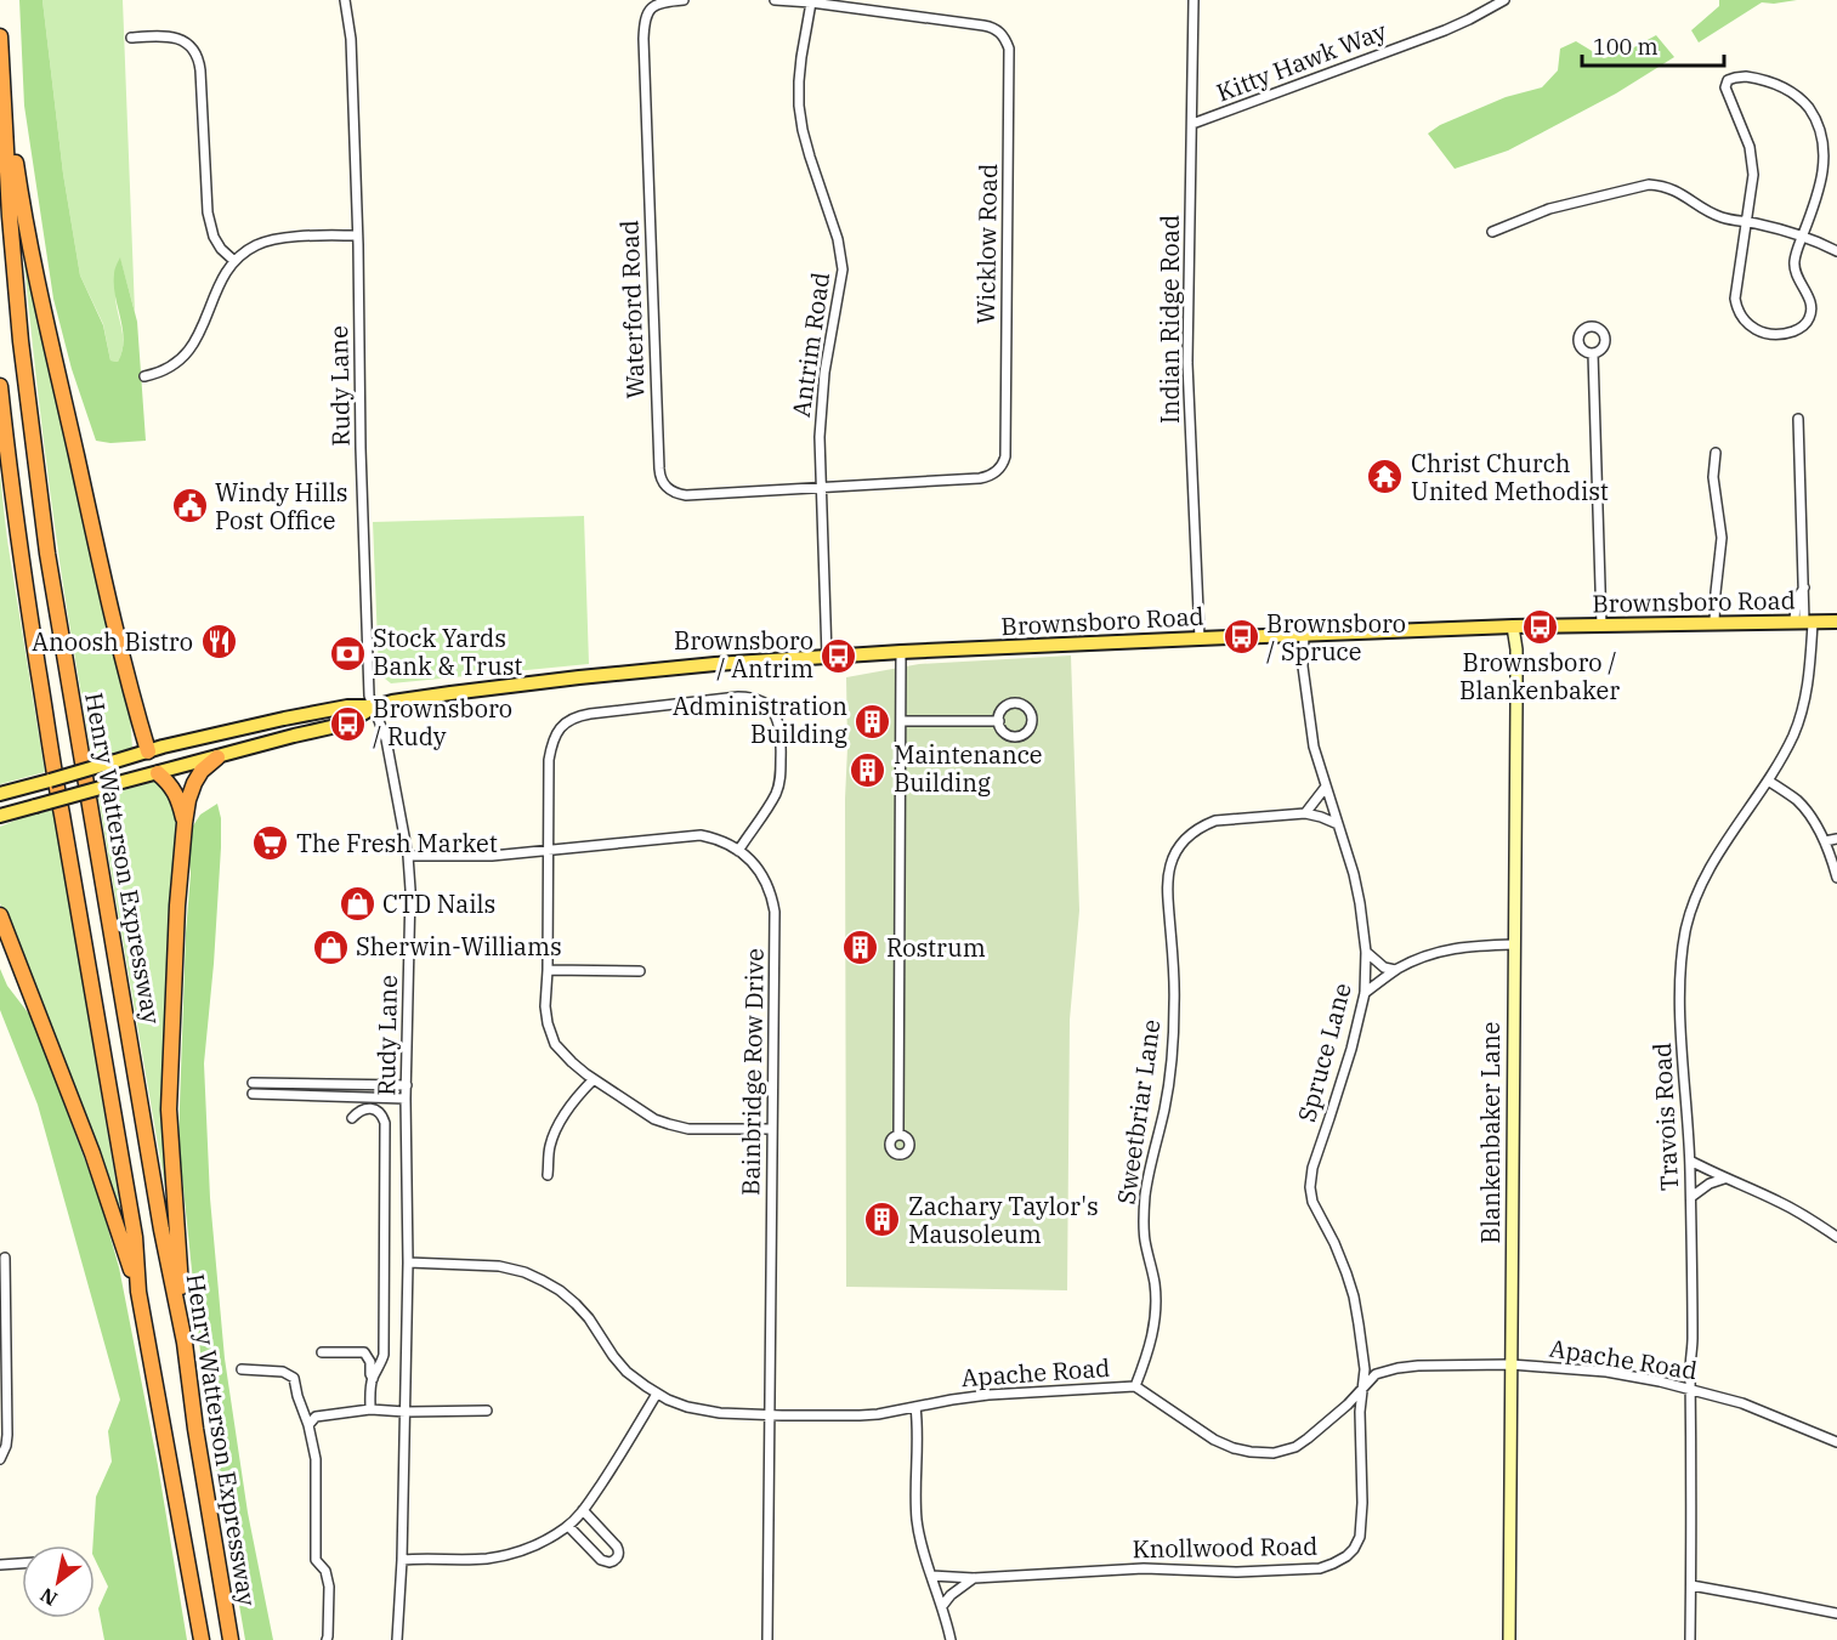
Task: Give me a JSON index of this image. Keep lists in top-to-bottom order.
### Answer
{
  "streets": {
    "highway": ["Henry Watterson Expressway"],
    "main road": ["Brownsboro Road"],
    "street": [
      "Kitty Hawk Way",
      "Wicklow Road",
      "Waterford Road",
      "Indian Ridge Road",
      "Antrim Road",
      "Rudy Lane",
      "Spruce Lane",
      "Bainbridge Row Drive",
      "Sweetbriar Lane",
      "Travois Road",
      "Blankenbaker Lane",
      "Apache Road",
      "Knollwood Road"
    ]
  },
  "crossings": [
    ["Kitty Hawk Way", "Indian Ridge Road"],
    ["Wicklow Road", "Waterford Road"],
    ["Wicklow Road", "Antrim Road"],
    ["Waterford Road", "Antrim Road"],
    ["Indian Ridge Road", "Brownsboro Road"],
    ["Antrim Road", "Brownsboro Road"],
    ["Rudy Lane", "Brownsboro Road"],
    ["Rudy Lane", "Bainbridge Row Drive"],
    ["Rudy Lane", "Apache Road"],
    ["Brownsboro Road", "Spruce Lane"],
    ["Brownsboro Road", "Travois Road"],
    ["Brownsboro Road", "Blankenbaker Lane"],
    ["Spruce Lane", "Sweetbriar Lane"],
    ["Spruce Lane", "Apache Road"],
    ["Spruce Lane", "Knollwood Road"],
    ["Bainbridge Row Drive", "Apache Road"],
    ["Sweetbriar Lane", "Apache Road"],
    ["Travois Road", "Apache Road"],
    ["Blankenbaker Lane", "Apache Road"],
    ["Apache Road", "Knollwood Road"]
  ],
  "places": {
    "temple": ["Christ Church United Methodist"],
    "public building": ["Windy Hills Post Office"],
    "bus stop": [
      "Brownsboro / Blankenbaker",
      "Brownsboro / Spruce",
      "Brownsboro / Antrim",
      "Brownsboro / Rudy"
    ],
    "restaurant": ["Anoosh Bistro"],
    "bank": ["Stock Yards Bank & Trust"],
    "building": [
      "Administration Building",
      "Maintenance Building",
      "Rostrum",
      "Zachary Taylor's Mausoleum"
    ],
    "supermarket": ["The Fresh Market"],
    "shop": ["CTD Nails", "Sherwin-Williams"]
  },
  "scale_bar": "100 m",
  "north": "bottom left"
}
